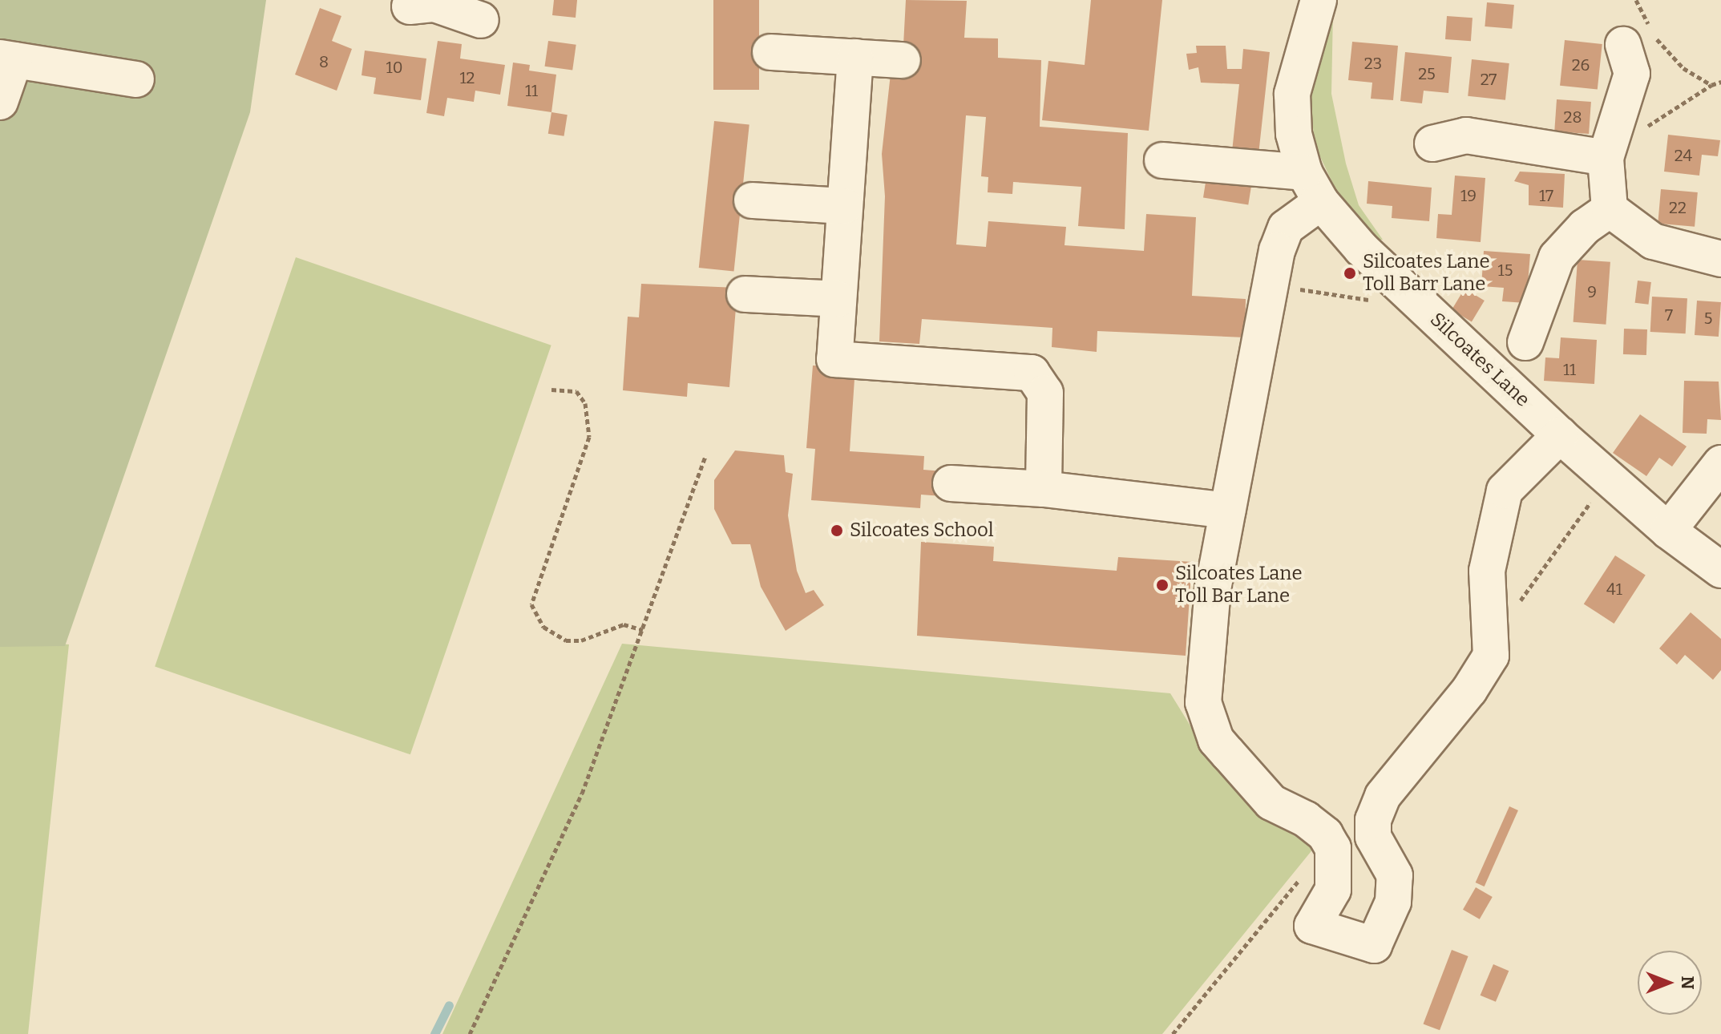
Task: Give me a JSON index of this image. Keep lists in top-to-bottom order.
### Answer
{
  "streets": {
    "street": ["Silcoates Lane"]
  },
  "places": ["Silcoates Lane Toll Barr Lane", "Silcoates School", "Silcoates Lane Toll Bar Lane"],
  "house_numbers": [
    "8",
    "23",
    "26",
    "10",
    "25",
    "12",
    "27",
    "11",
    "28",
    "24",
    "19",
    "17",
    "22",
    "15",
    "9",
    "7",
    "5",
    "11",
    "41"
  ],
  "north": "right"
}
